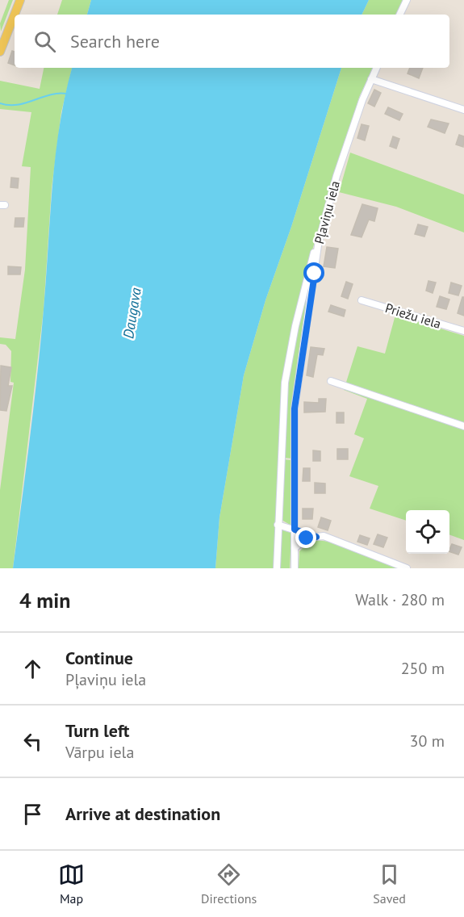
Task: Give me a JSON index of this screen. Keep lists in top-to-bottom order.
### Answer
{
  "streets": {
    "street": ["Pļaviņu iela", "Priežu iela"]
  },
  "water": ["Daugava"],
  "page": {
    "search": "Search here",
    "heading": ["4 min", "Walk · 280 m"],
    "list": [
      ["Continue", "Pļaviņu iela", "250 m"],
      ["Turn left", "Vārpu iela", "30 m"],
      "Arrive at destination"
    ],
    "nav": ["Map", "Directions", "Saved"]
  }
}
